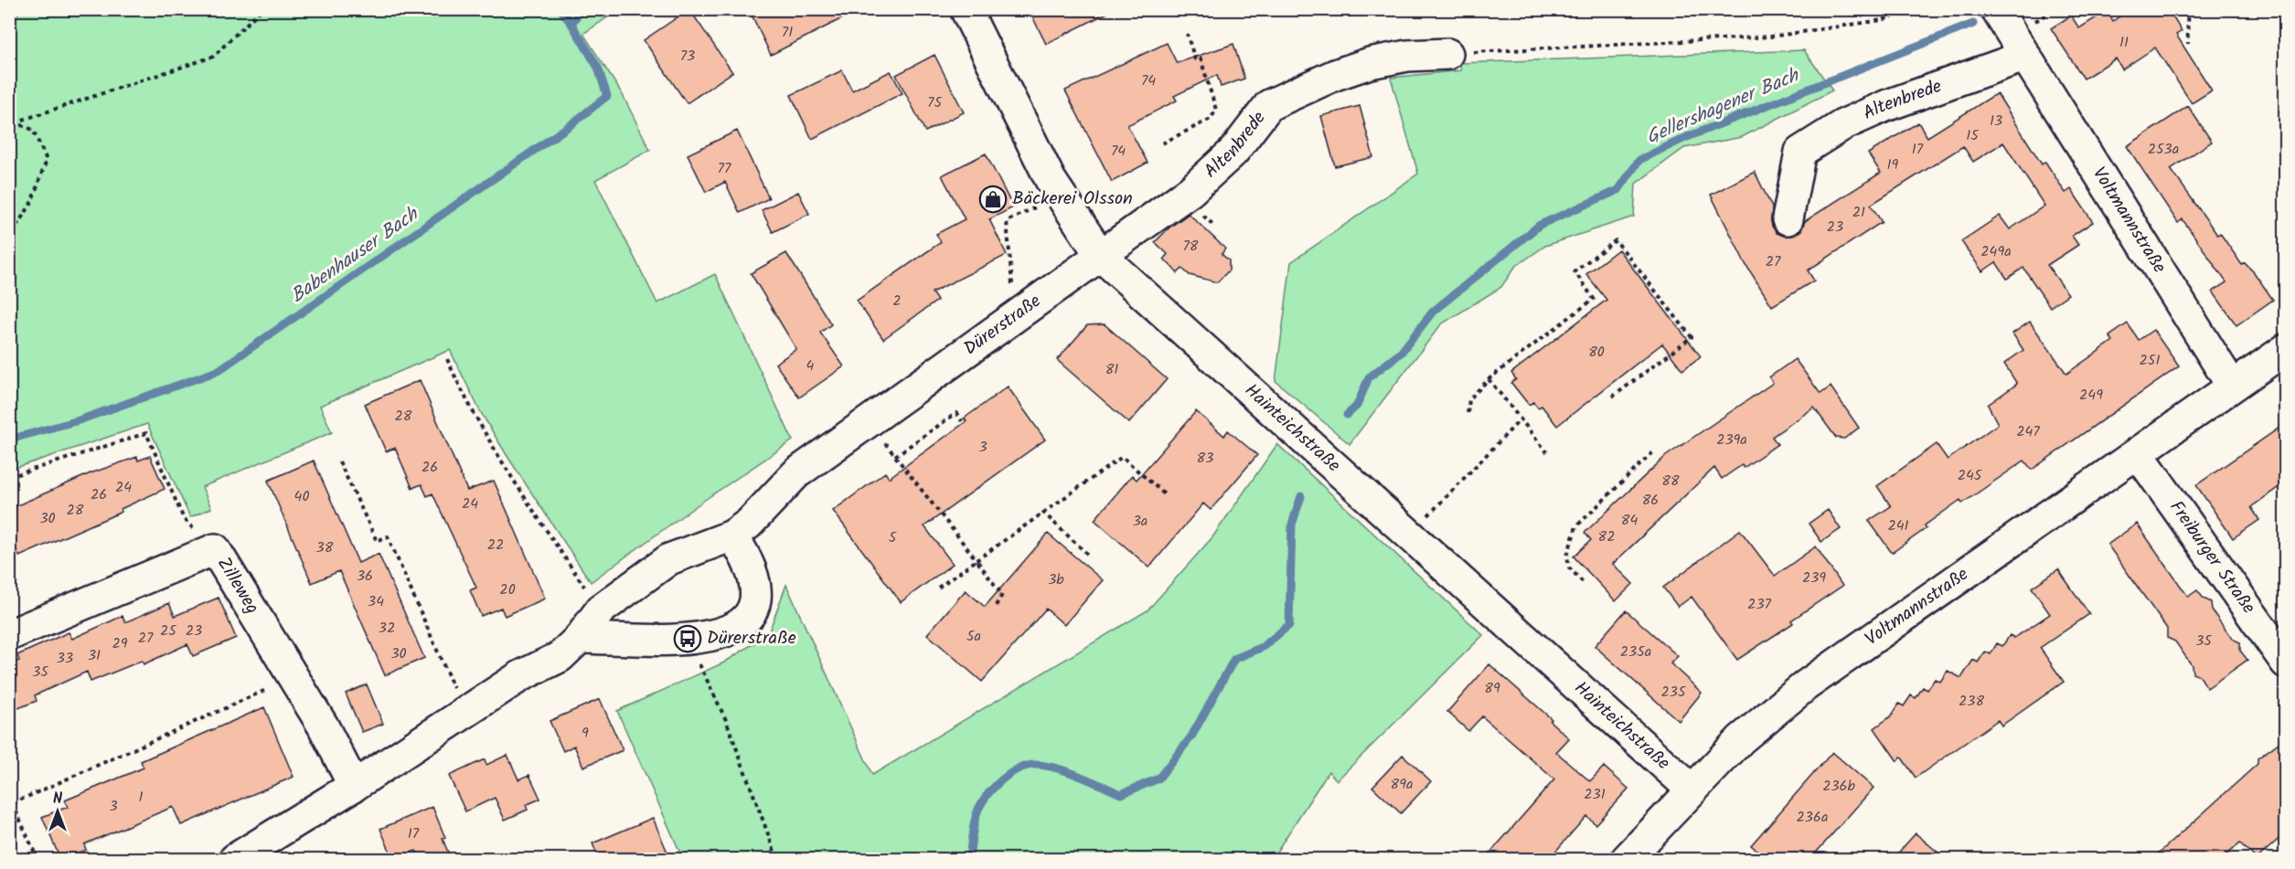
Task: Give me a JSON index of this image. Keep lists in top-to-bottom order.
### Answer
{
  "streets": {
    "street": [
      "Altenbrede",
      "Voltmannstraße",
      "Dürerstraße",
      "Hainteichstraße",
      "Freiburger Straße",
      "Zilleweg"
    ]
  },
  "crossings": [
    ["Altenbrede", "Voltmannstraße"],
    ["Altenbrede", "Dürerstraße"],
    ["Altenbrede", "Hainteichstraße"],
    ["Voltmannstraße", "Hainteichstraße"],
    ["Voltmannstraße", "Freiburger Straße"],
    ["Dürerstraße", "Hainteichstraße"],
    ["Dürerstraße", "Zilleweg"]
  ],
  "water": ["Gellershagener Bach", "Babenhauser Bach"],
  "places": {
    "shop": ["Bäckerei Olsson"],
    "bus stop": ["Dürerstraße"]
  },
  "house_numbers": [
    "71",
    "11",
    "73",
    "74",
    "75",
    "13",
    "15",
    "17",
    "253a",
    "74",
    "19",
    "77",
    "21",
    "23",
    "78",
    "249a",
    "27",
    "2",
    "80",
    "251",
    "4",
    "81",
    "249",
    "28",
    "247",
    "239a",
    "3",
    "83",
    "26",
    "245",
    "88",
    "24",
    "26",
    "40",
    "86",
    "24",
    "28",
    "30",
    "84",
    "3a",
    "241",
    "82",
    "5",
    "22",
    "38",
    "36",
    "239",
    "3b",
    "20",
    "34",
    "237",
    "32",
    "25",
    "23",
    "5a",
    "27",
    "35",
    "29",
    "235a",
    "30",
    "31",
    "33",
    "35",
    "89",
    "235",
    "238",
    "9",
    "89a",
    "236b",
    "231",
    "1",
    "3",
    "236a",
    "17"
  ],
  "north": "top"
}
